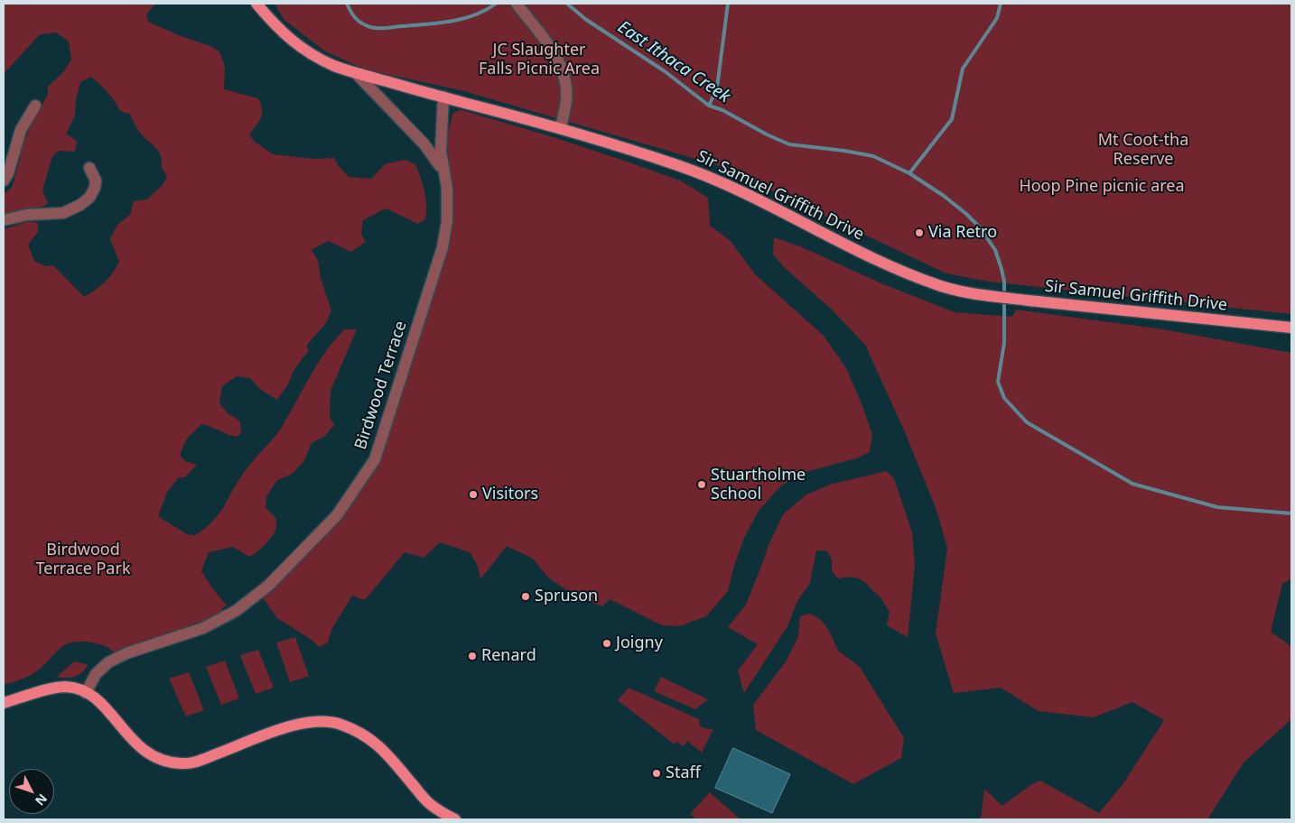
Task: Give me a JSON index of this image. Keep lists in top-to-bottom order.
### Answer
{
  "streets": {
    "main road": ["Sir Samuel Griffith Drive"],
    "street": ["Birdwood Terrace"]
  },
  "crossings": [
    ["Sir Samuel Griffith Drive", "Birdwood Terrace"]
  ],
  "water": ["East Ithaca Creek"],
  "parks": [
    "JC Slaughter Falls Picnic Area",
    "Mt Coot-tha Reserve",
    "Hoop Pine picnic area",
    "Birdwood Terrace Park"
  ],
  "places": [
    "Via Retro",
    "Stuartholme School",
    "Visitors",
    "Spruson",
    "Joigny",
    "Renard",
    "Staff"
  ],
  "north": "bottom right"
}
